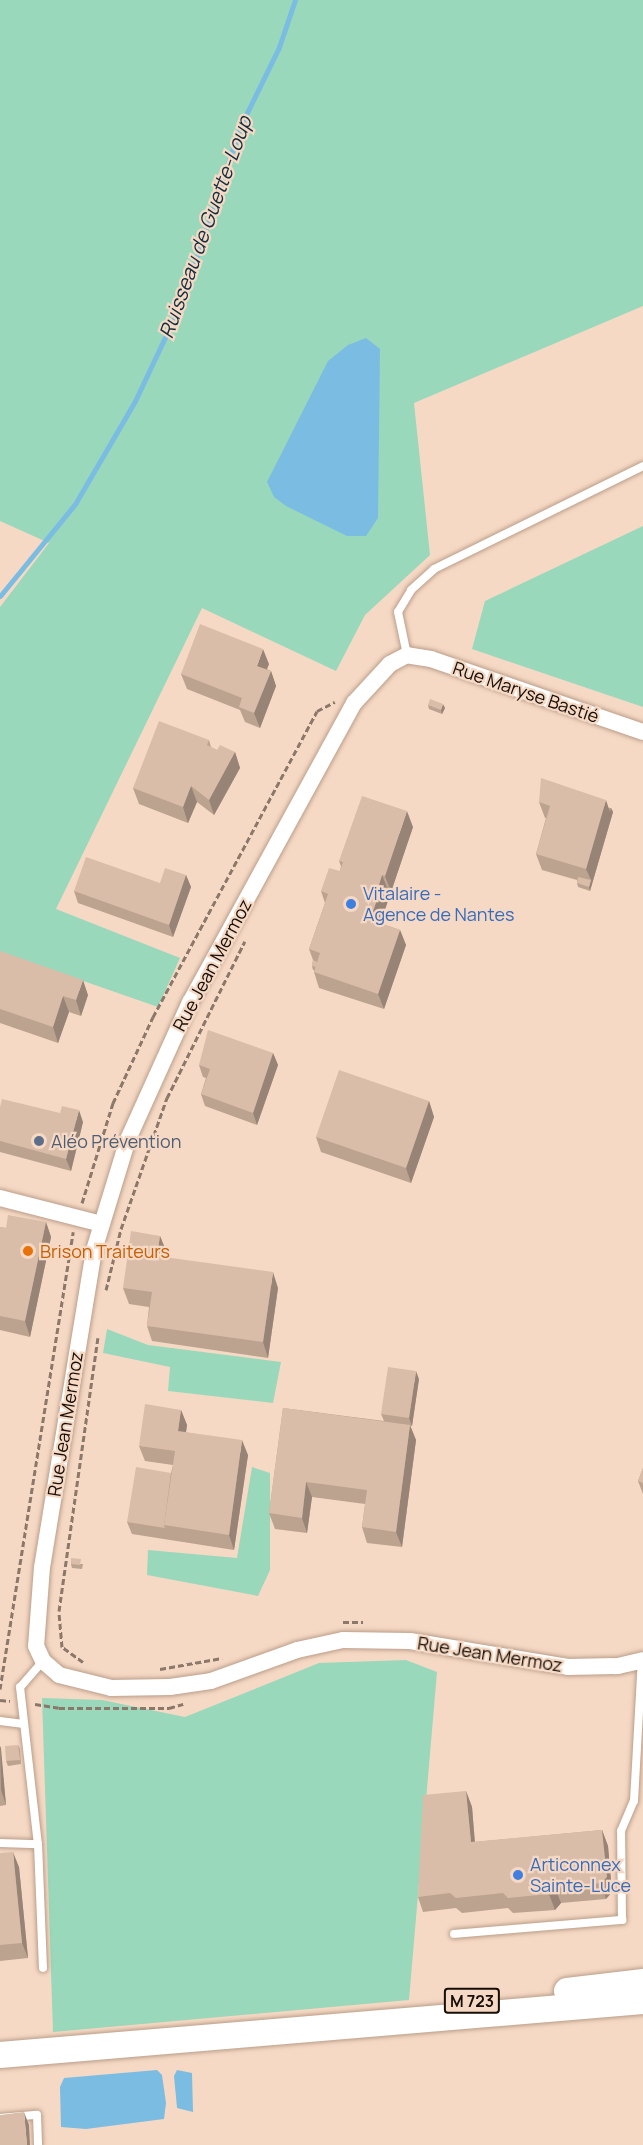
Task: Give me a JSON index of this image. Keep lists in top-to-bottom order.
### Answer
{
  "streets": {
    "main road": ["M 723"],
    "street": ["Rue Maryse Bastié", "Rue Jean Mermoz"]
  },
  "crossings": [
    ["Rue Maryse Bastié", "Rue Jean Mermoz"]
  ],
  "water": ["Ruisseau de Guette-Loup"],
  "places": [
    "Vitalaire - Agence de Nantes",
    "Aléo Prévention",
    "Brison Traiteurs",
    "Articonnex Sainte-Luce"
  ]
}
